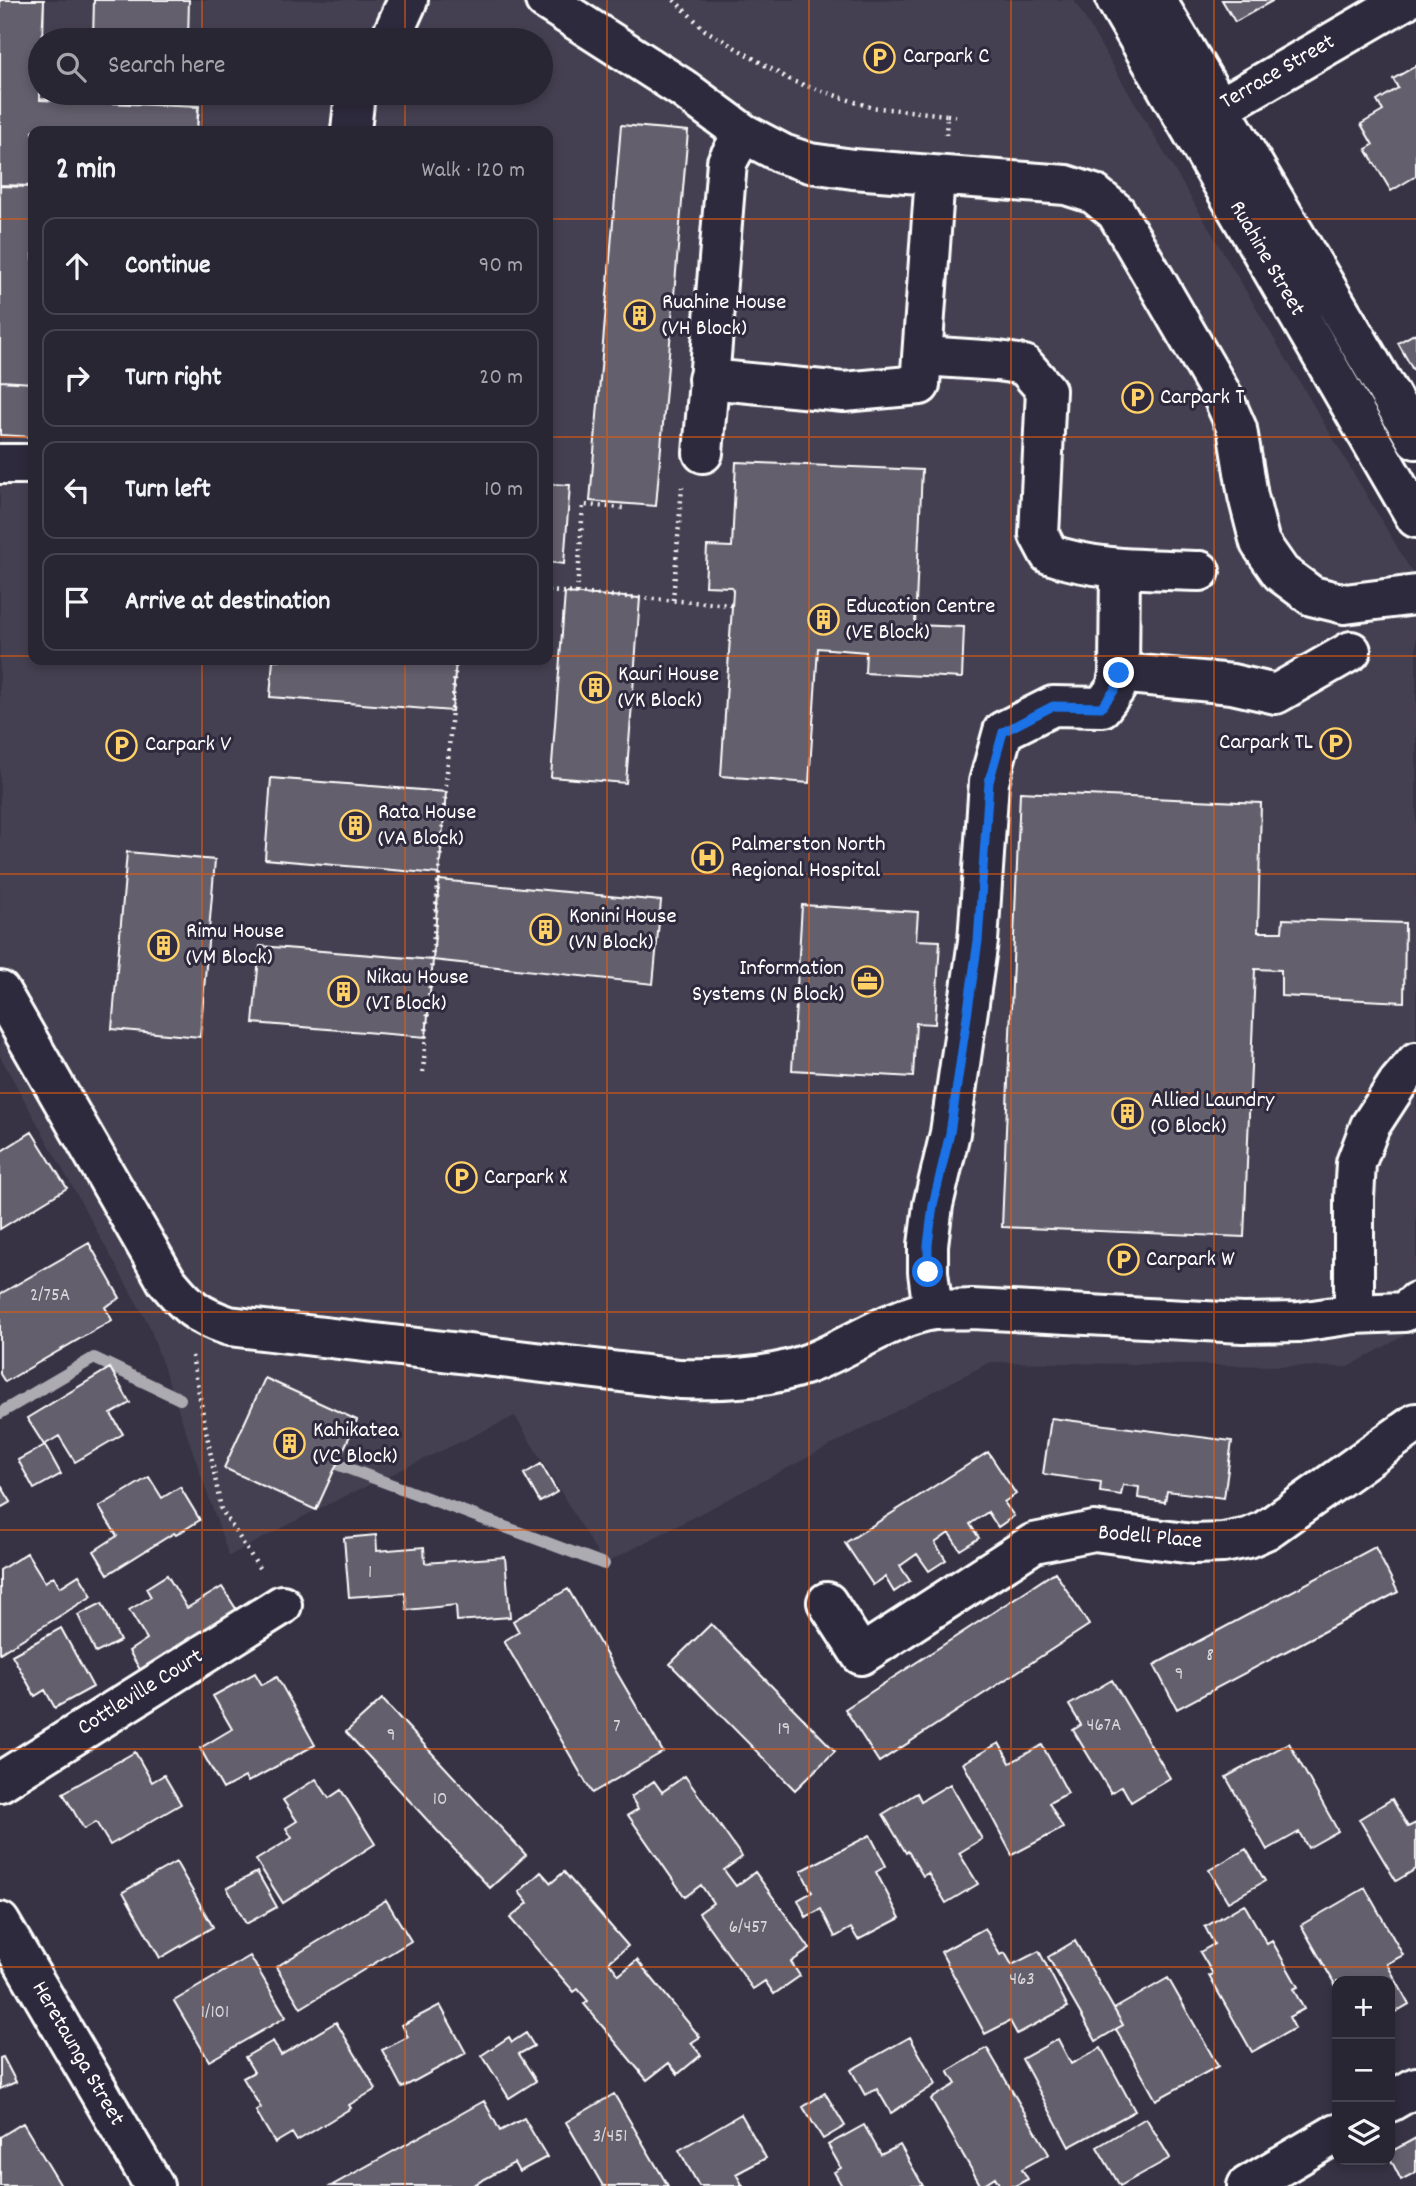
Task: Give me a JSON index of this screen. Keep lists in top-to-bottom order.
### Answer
{
  "streets": {
    "street": [
      "Terrace Street",
      "Ruahine Street",
      "Bodell Place",
      "Cottleville Court",
      "Heretaunga Street"
    ]
  },
  "crossings": [
    ["Terrace Street", "Ruahine Street"]
  ],
  "places": {
    "parking": [
      "Carpark C",
      "Carpark T",
      "Carpark TL",
      "Carpark V",
      "Carpark X",
      "Carpark W"
    ],
    "building": [
      "Ruahine House (VH Block)",
      "Education Centre (VE Block)",
      "Kauri House (VK Block)",
      "Rata House (VA Block)",
      "Konini House (VN Block)",
      "Rimu House (VM Block)",
      "Nikau House (VI Block)",
      "Allied Laundry (O Block)",
      "Kahikatea (VC Block)"
    ],
    "hospital": ["Palmerston North Regional Hospital"],
    "office": ["Information Systems (N Block)"]
  },
  "house_numbers": [
    "2/75A",
    "1",
    "8",
    "9",
    "467A",
    "7",
    "19",
    "9",
    "10",
    "6/457",
    "463",
    "1/101",
    "3/451"
  ],
  "page": {
    "search": "Search here",
    "heading": ["2 min", "Walk · 120 m"],
    "list": [
      ["Continue", "90 m"],
      ["Turn right", "20 m"],
      ["Turn left", "10 m"],
      "Arrive at destination"
    ],
    "map_buttons": ["+", "−"]
  }
}
